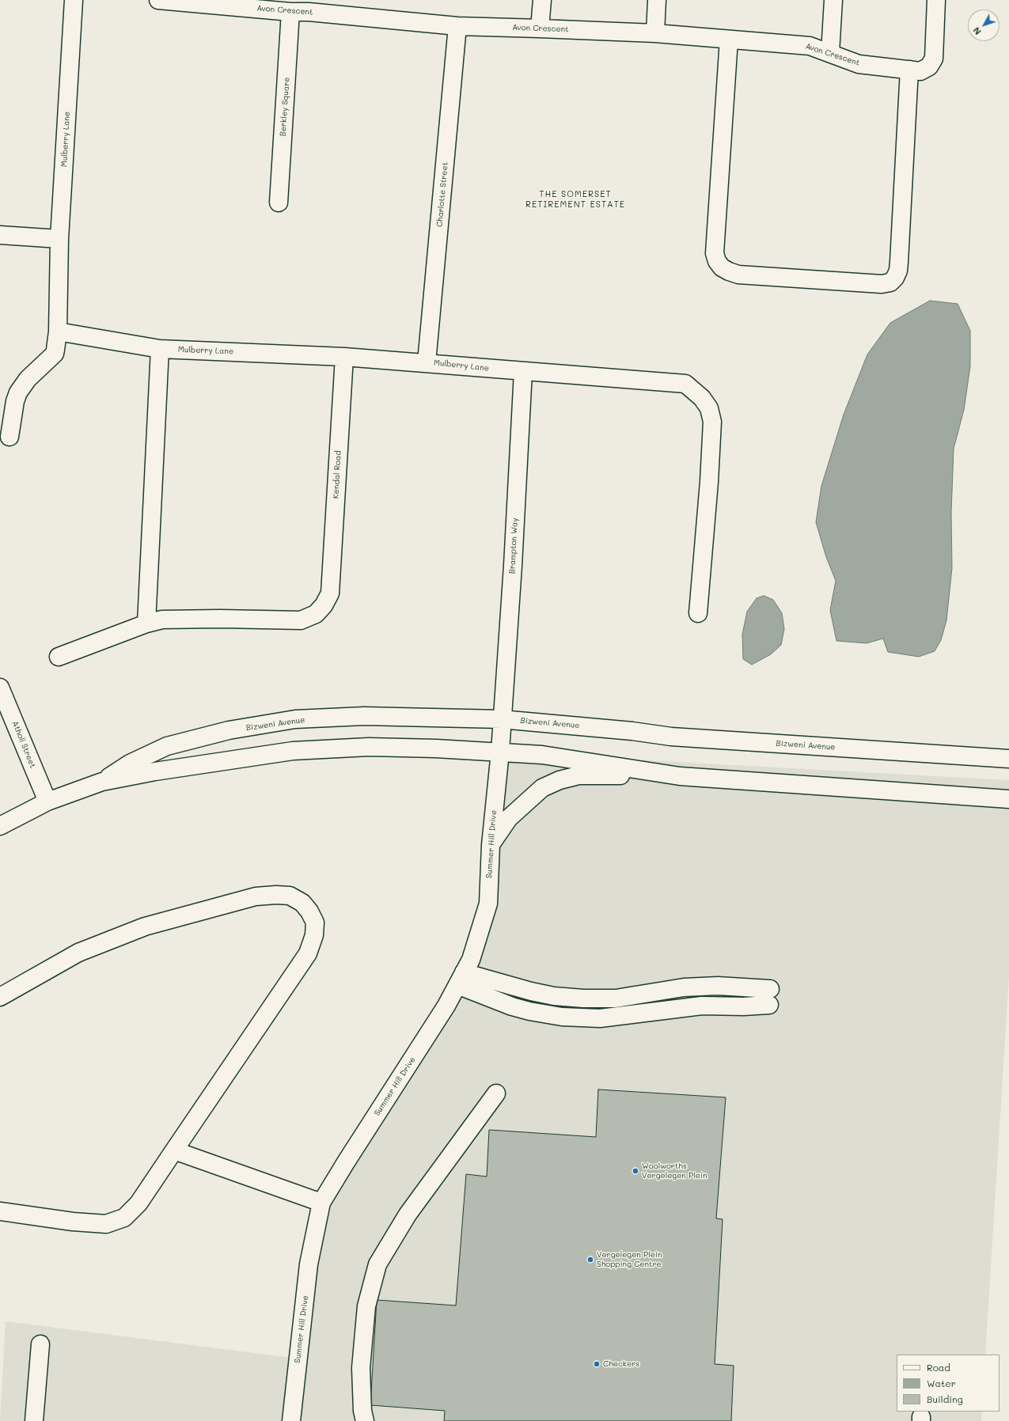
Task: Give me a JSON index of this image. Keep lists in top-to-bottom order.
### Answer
{
  "streets": {
    "street": [
      "Avon Crescent",
      "Berkley Square",
      "Mulberry Lane",
      "Charlotte Street",
      "Kendal Road",
      "Brampton Way",
      "Bizweni Avenue",
      "Atholl Street",
      "Summer Hill Drive"
    ]
  },
  "crossings": [
    ["Avon Crescent", "Berkley Square"],
    ["Avon Crescent", "Charlotte Street"],
    ["Mulberry Lane", "Charlotte Street"],
    ["Mulberry Lane", "Kendal Road"],
    ["Mulberry Lane", "Brampton Way"],
    ["Brampton Way", "Bizweni Avenue"],
    ["Brampton Way", "Summer Hill Drive"],
    ["Bizweni Avenue", "Atholl Street"],
    ["Bizweni Avenue", "Summer Hill Drive"]
  ],
  "districts": ["THE SOMERSET RETIREMENT ESTATE"],
  "places": ["Woolworths Vergelegen Plein", "Vergelegen Plein Shopping Centre", "Checkers"],
  "legend": ["Road", "Water", "Building"],
  "north": "bottom left"
}
